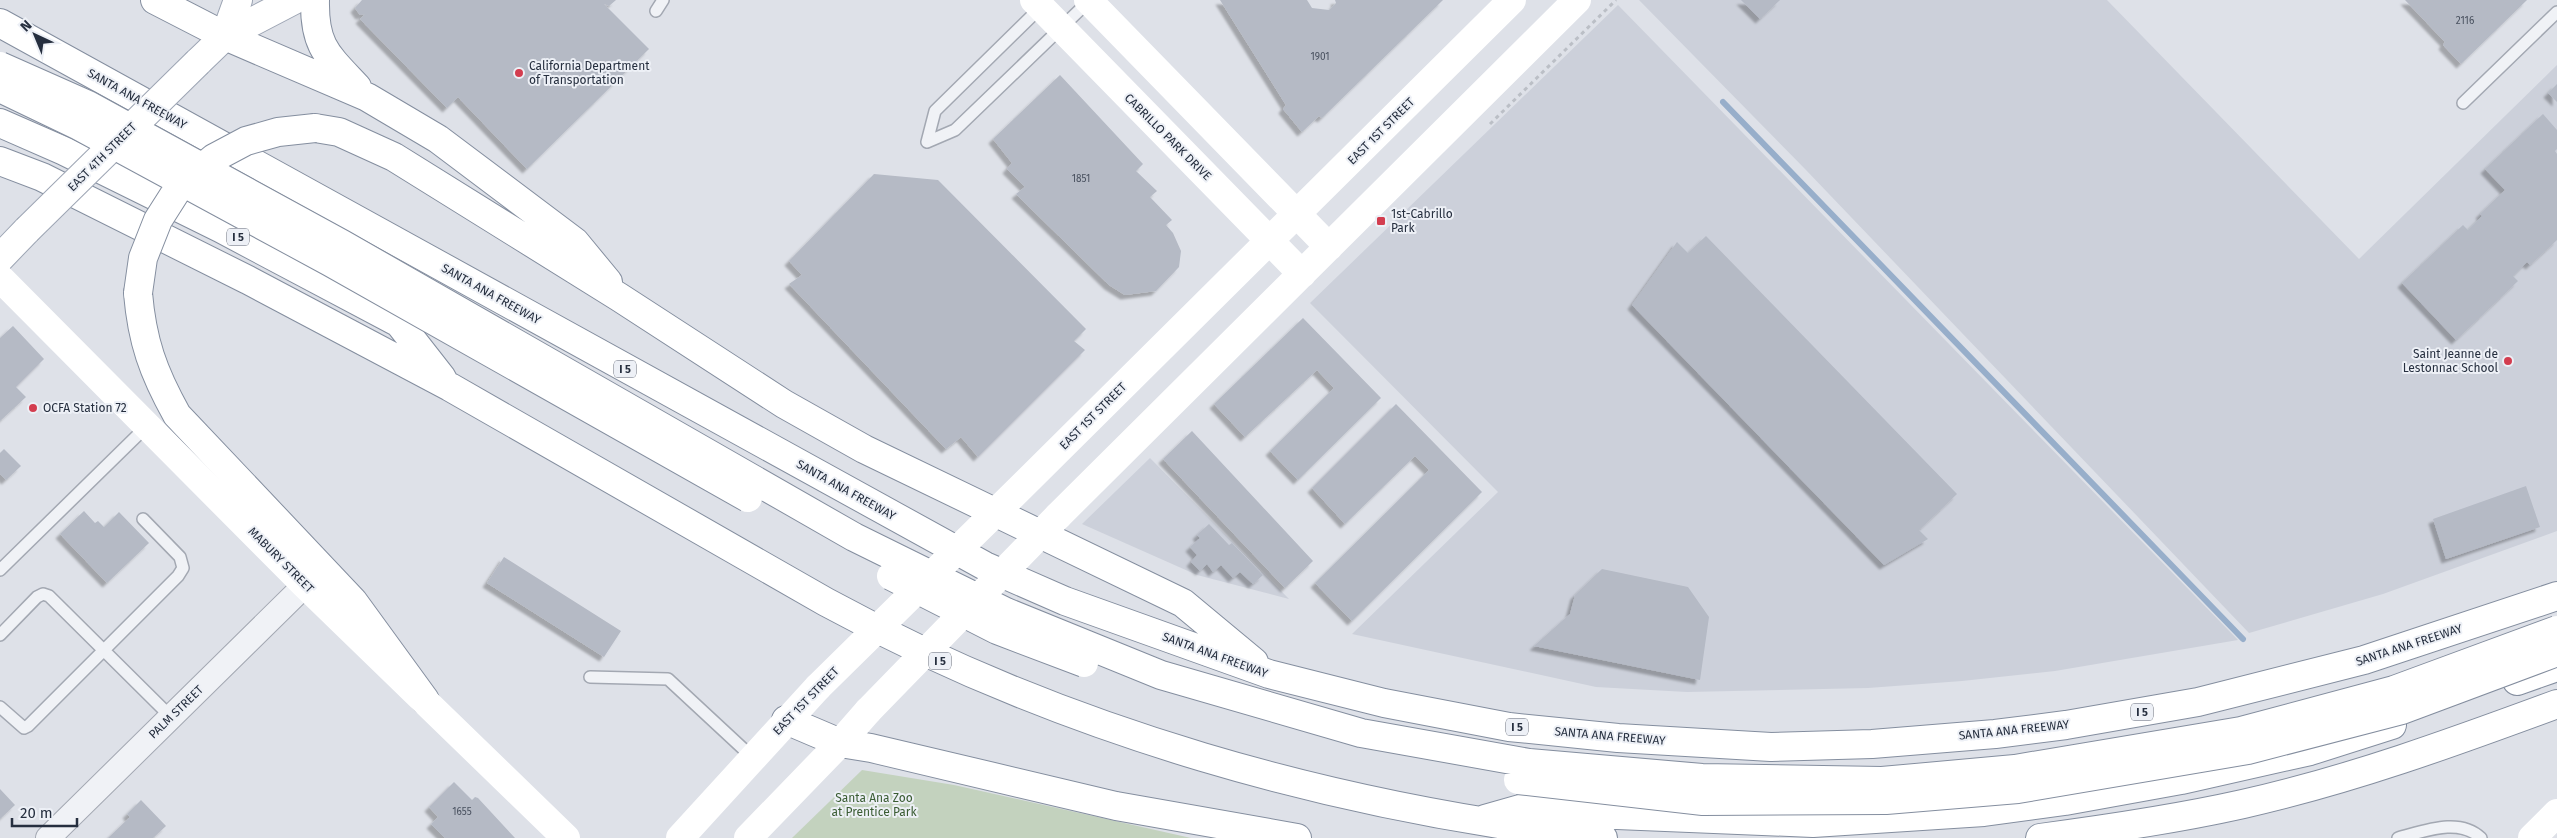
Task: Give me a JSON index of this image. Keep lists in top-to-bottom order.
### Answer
{
  "streets": {
    "main road": [
      "SANTA ANA FREEWAY",
      "EAST 1ST STREET",
      "CABRILLO PARK DRIVE",
      "EAST 4TH STREET",
      "I 5",
      "MABURY STREET"
    ],
    "street": ["PALM STREET"]
  },
  "crossings": [
    ["EAST 1ST STREET", "CABRILLO PARK DRIVE"],
    ["MABURY STREET", "PALM STREET"]
  ],
  "parks": ["Santa Ana Zoo at Prentice Park"],
  "places": {
    "other": ["California Department of Transportation", "Saint Jeanne de Lestonnac School", "OCFA Station 72"],
    "transit": ["1st-Cabrillo Park"]
  },
  "house_numbers": [
    "2116",
    "1901",
    "1851",
    "1655"
  ],
  "scale_bar": "20 m",
  "north": "top left"
}
